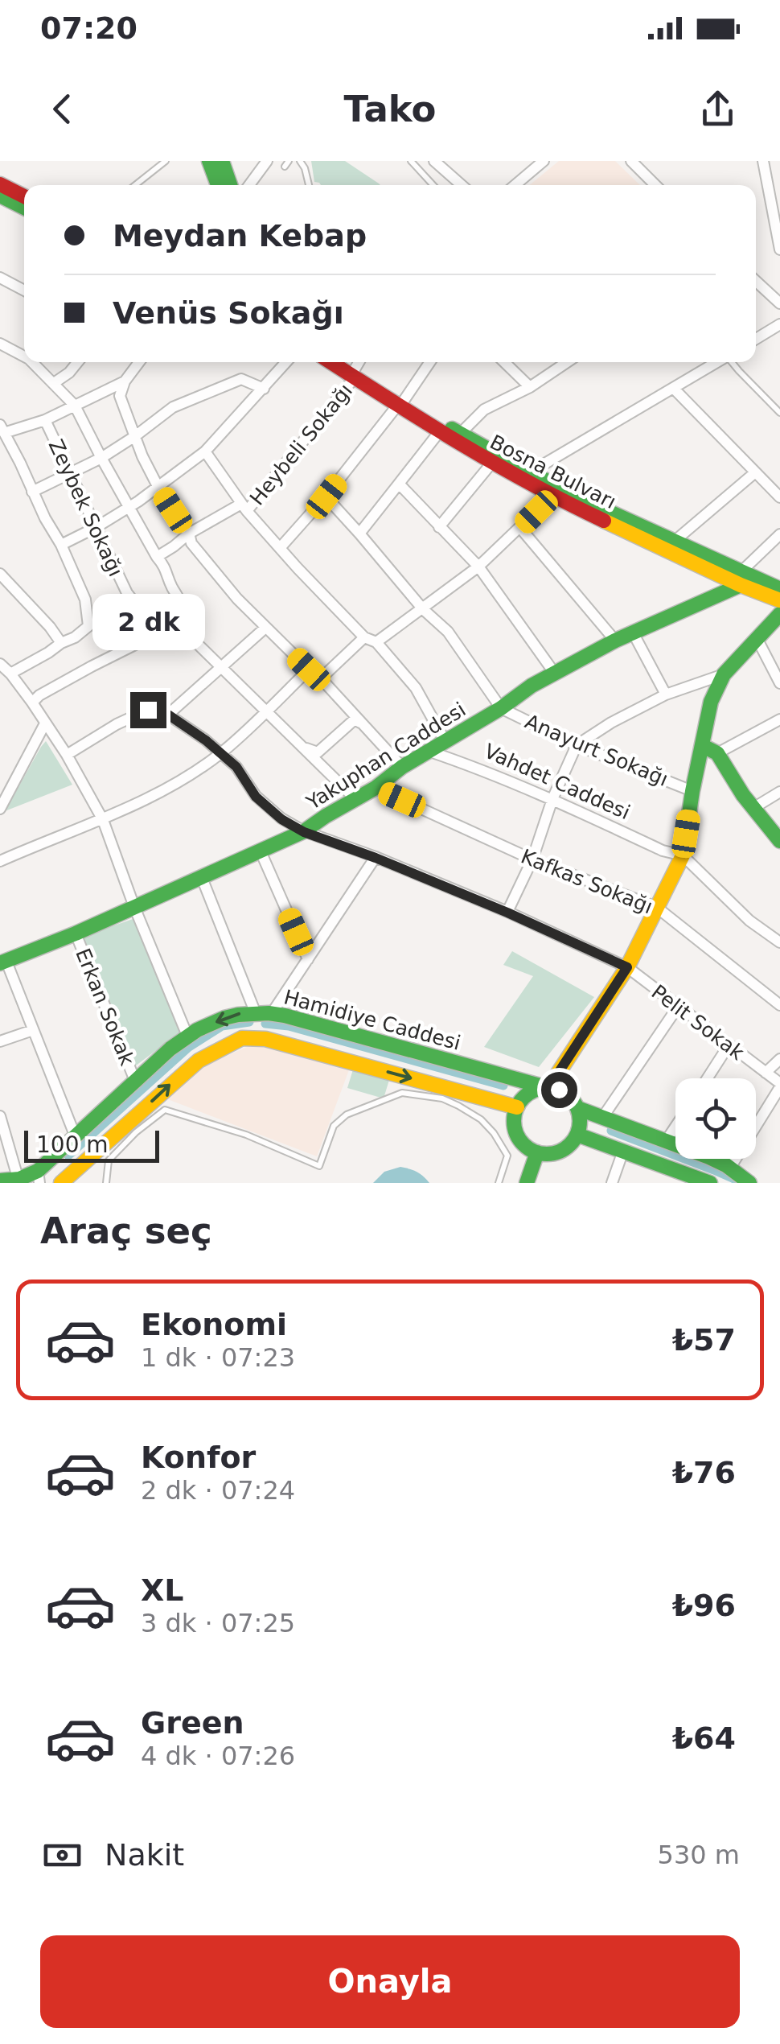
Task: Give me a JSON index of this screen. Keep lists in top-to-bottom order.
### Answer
{
  "streets": {
    "street": [
      "Heybeli Sokağı",
      "Bosna Bulvarı",
      "Zeybek Sokağı",
      "Anayurt Sokağı",
      "Yakuphan Caddesi",
      "Vahdet Caddesi",
      "Kafkas Sokağı",
      "Erkan Sokak",
      "Hamidiye Caddesi",
      "Pelit Sokak"
    ]
  },
  "crossings": [
    ["Heybeli Sokağı", "Bosna Bulvarı"],
    ["Bosna Bulvarı", "Yakuphan Caddesi"],
    ["Anayurt Sokağı", "Yakuphan Caddesi"],
    ["Yakuphan Caddesi", "Vahdet Caddesi"],
    ["Yakuphan Caddesi", "Kafkas Sokağı"],
    ["Yakuphan Caddesi", "Erkan Sokak"],
    ["Yakuphan Caddesi", "Pelit Sokak"],
    ["Erkan Sokak", "Hamidiye Caddesi"]
  ],
  "scale_bar": "100 m",
  "page": {
    "status": "07:20",
    "header": "Tako",
    "banner": ["Meydan Kebap", "Venüs Sokağı"],
    "bubble": "2 dk",
    "scale": "100 m",
    "heading": "Araç seç",
    "list": [
      {
        "name": "Ekonomi",
        "note": "1 dk · 07:23",
        "value": "₺57"
      },
      {
        "name": "Konfor",
        "note": "2 dk · 07:24",
        "value": "₺76"
      },
      {
        "name": "XL",
        "note": "3 dk · 07:25",
        "value": "₺96"
      },
      {
        "name": "Green",
        "note": "4 dk · 07:26",
        "value": "₺64"
      }
    ],
    "pay": ["Nakit", "530 m"],
    "buttons": "Onayla"
  }
}
